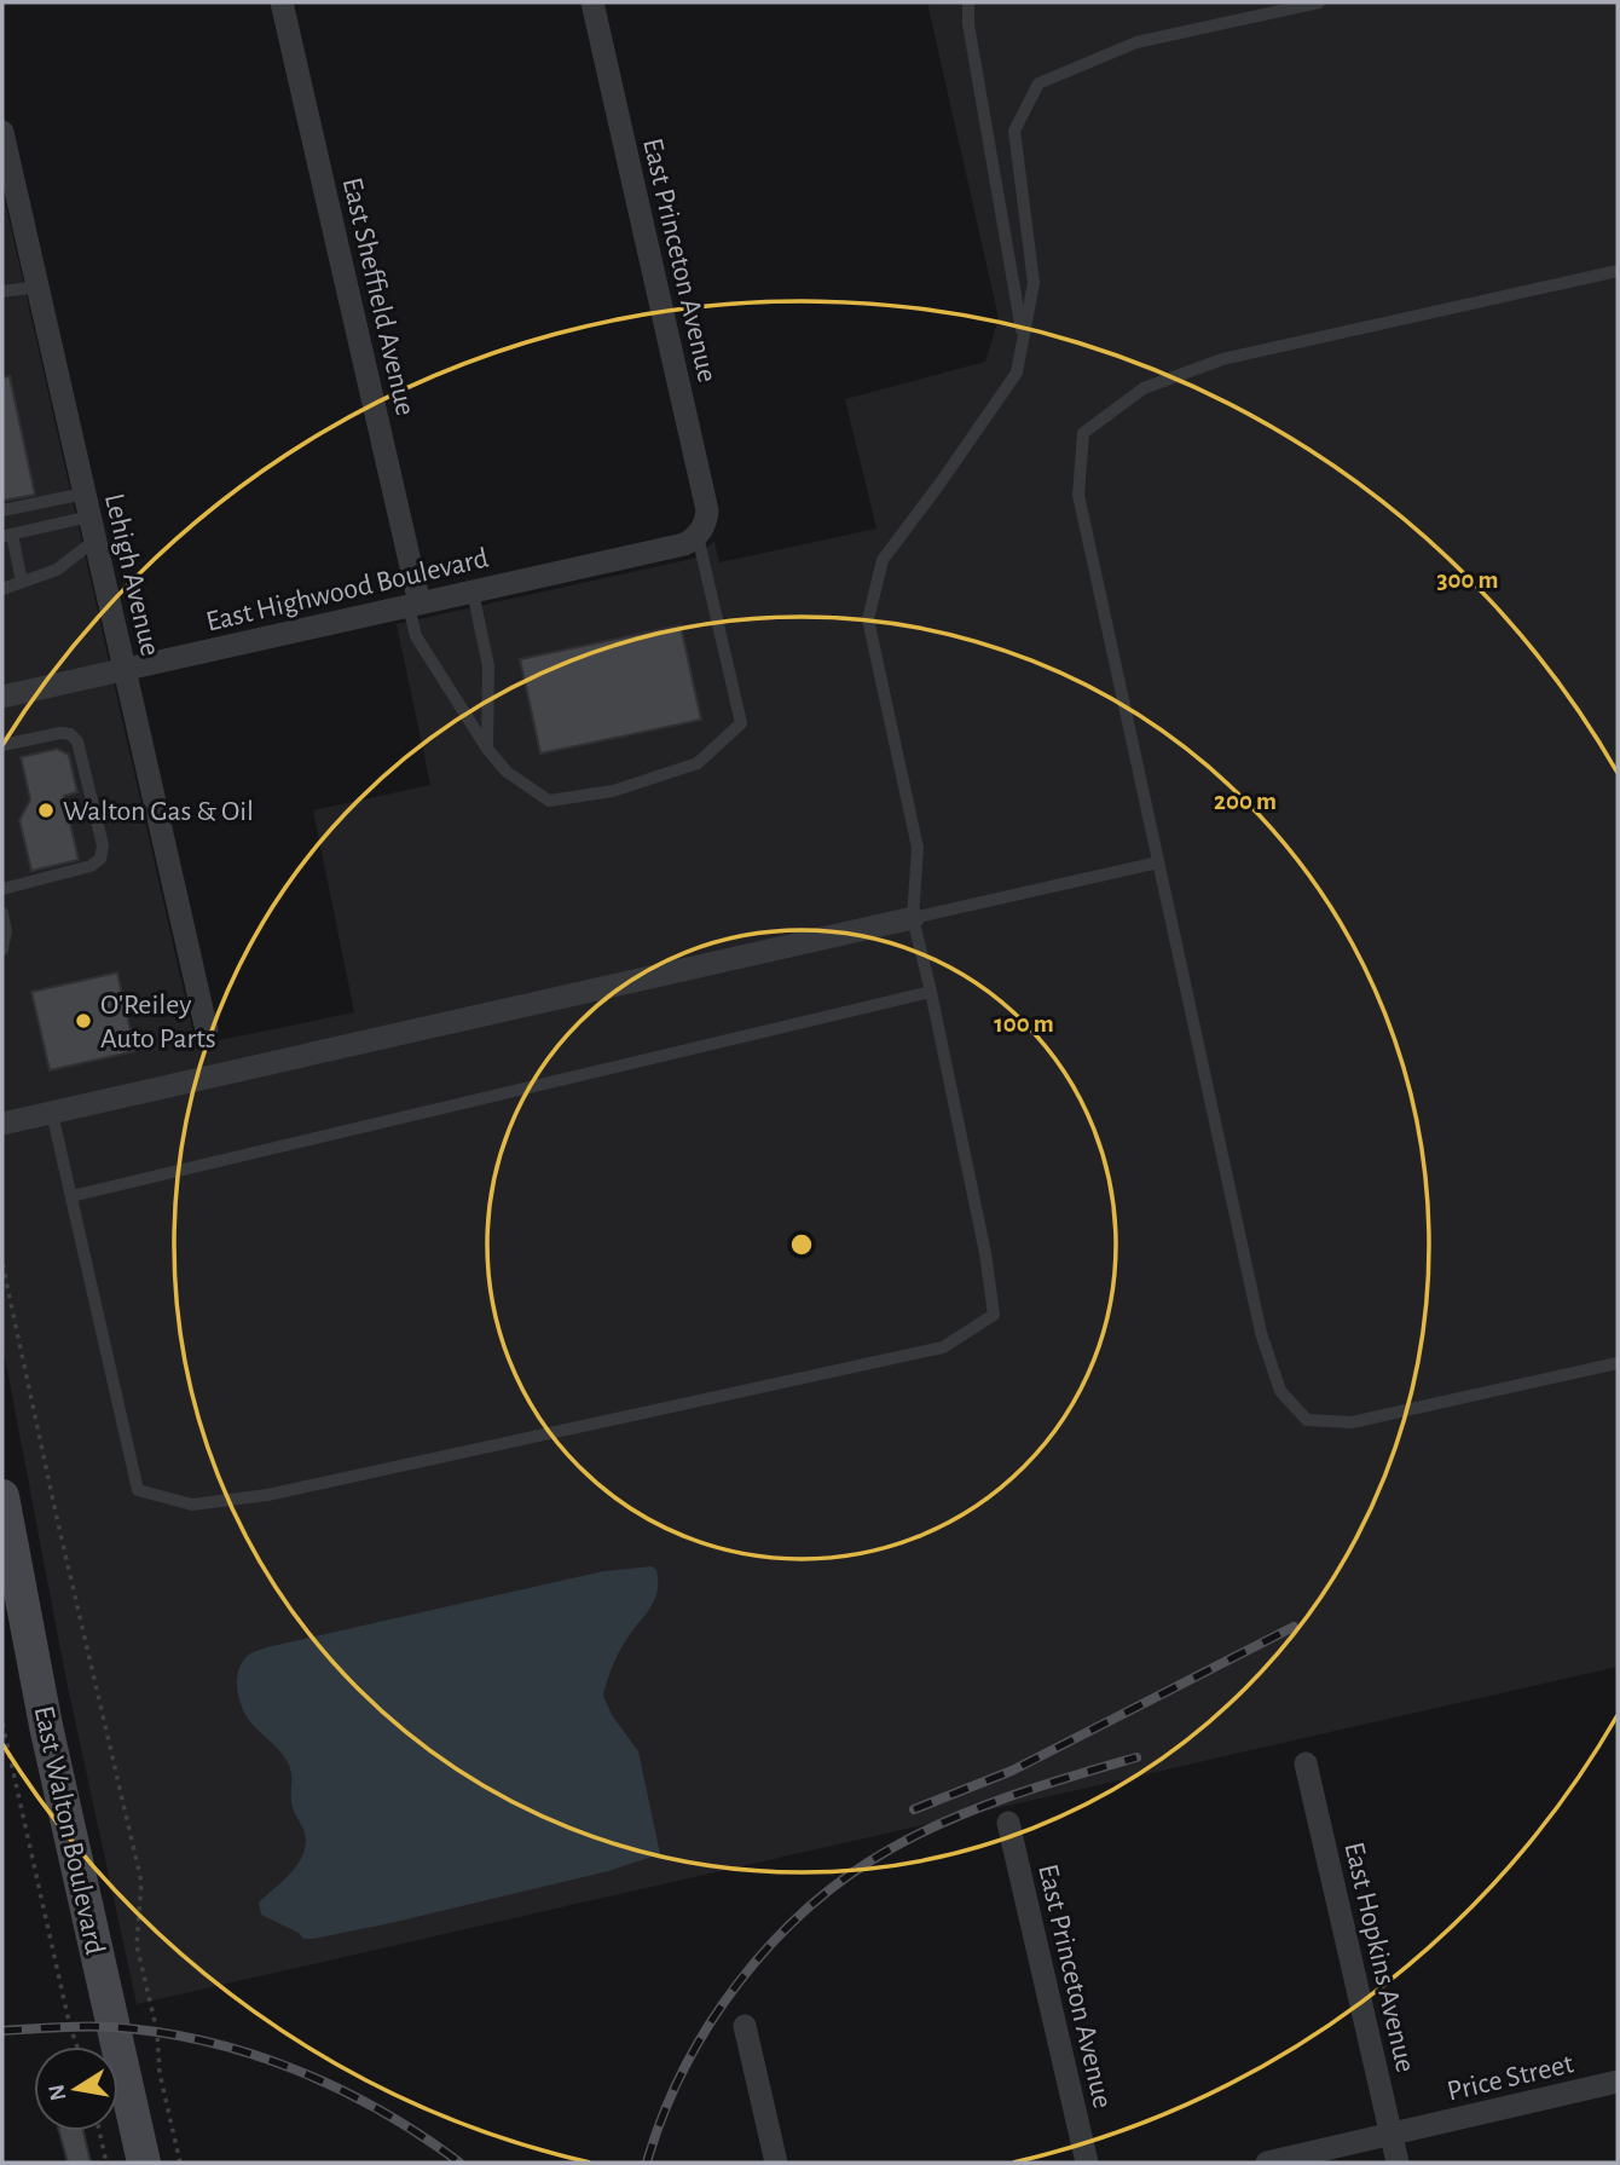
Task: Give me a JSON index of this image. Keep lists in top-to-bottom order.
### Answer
{
  "streets": {
    "main road": ["East Walton Boulevard"],
    "street": [
      "East Princeton Avenue",
      "East Sheffield Avenue",
      "Lehigh Avenue",
      "East Highwood Boulevard",
      "East Hopkins Avenue",
      "Price Street"
    ]
  },
  "crossings": [
    ["East Princeton Avenue", "East Highwood Boulevard"],
    ["East Sheffield Avenue", "East Highwood Boulevard"],
    ["Lehigh Avenue", "East Highwood Boulevard"],
    ["East Hopkins Avenue", "Price Street"]
  ],
  "places": ["Walton Gas & Oil", "O'Reiley Auto Parts"],
  "north": "left",
  "rings": ["300 m", "200 m", "100 m"]
}
